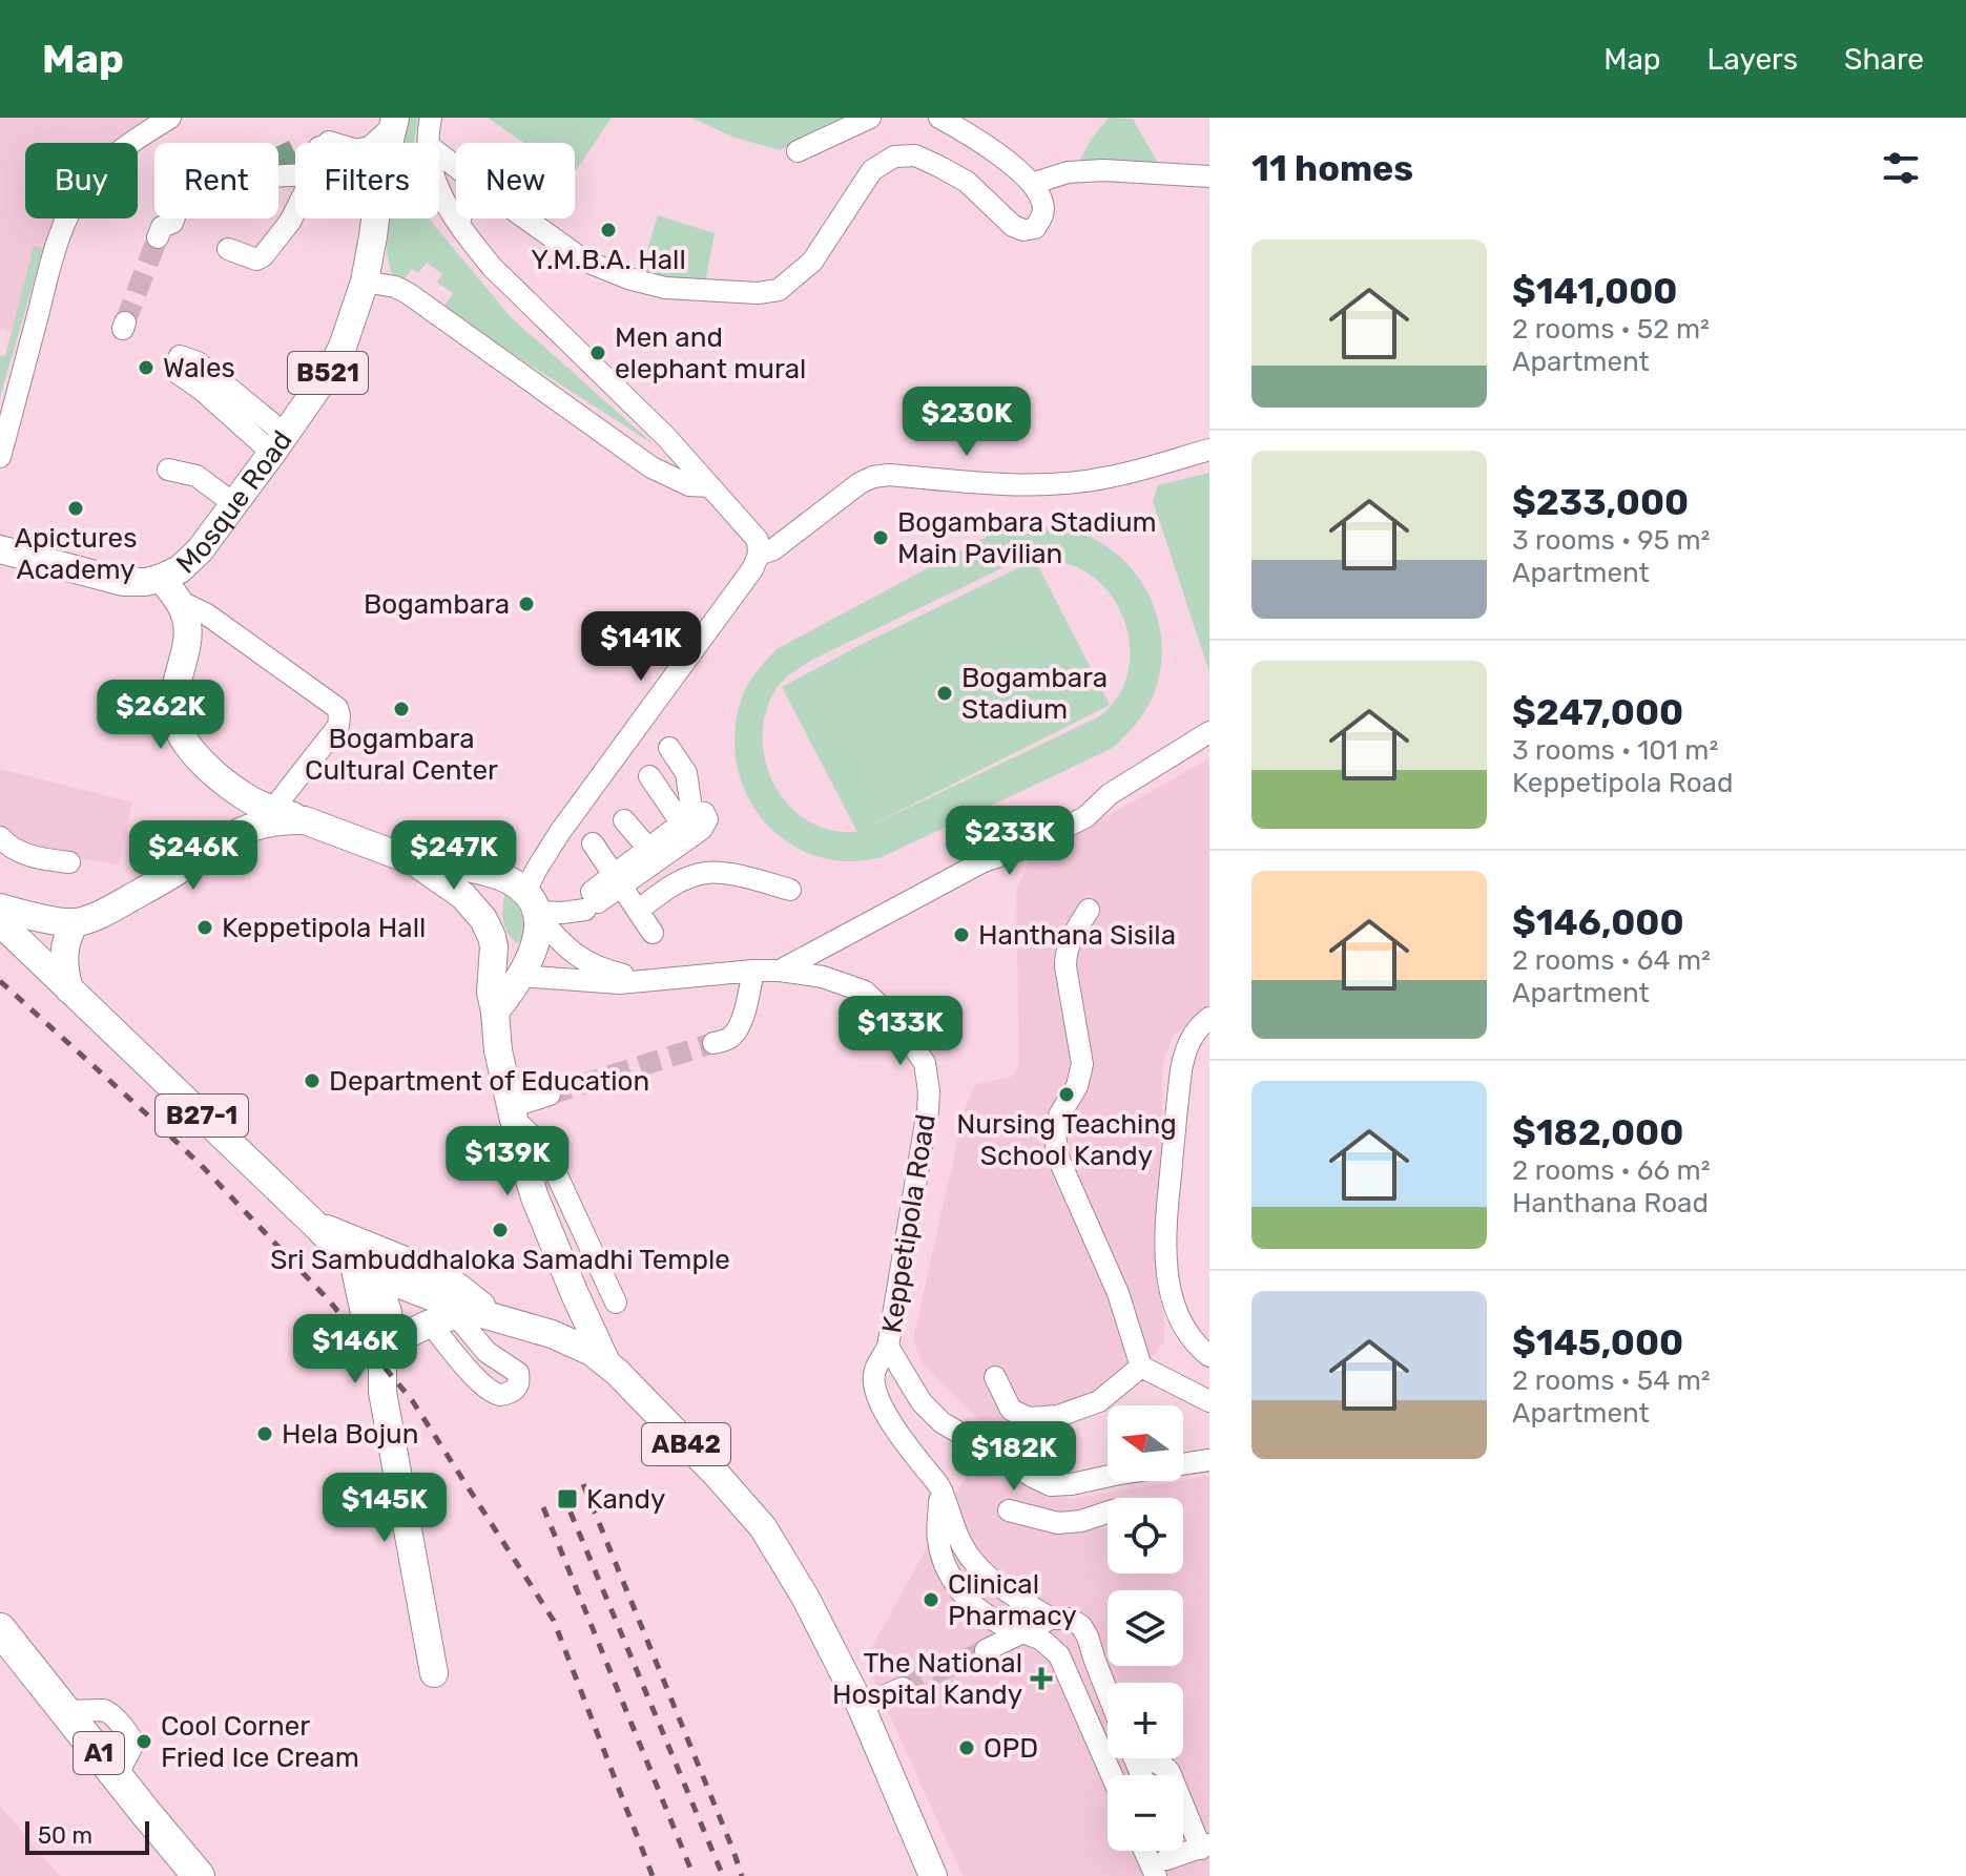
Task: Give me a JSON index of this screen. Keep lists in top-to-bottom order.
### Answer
{
  "streets": {
    "highway": ["A1"],
    "main road": [
      "B521",
      "Mosque Road",
      "B27-1",
      "AB42"
    ],
    "street": ["Keppetipola Road"]
  },
  "crossings": [
    ["B27-1", "AB42"]
  ],
  "places": {
    "other": [
      "Y.M.B.A. Hall",
      "Men and elephant mural",
      "Wales",
      "Apictures Academy",
      "Bogambara Stadium Main Pavilian",
      "Bogambara",
      "Bogambara Stadium",
      "Bogambara Cultural Center",
      "Keppetipola Hall",
      "Hanthana Sisila",
      "Department of Education",
      "Nursing Teaching School Kandy",
      "Sri Sambuddhaloka Samadhi Temple",
      "Hela Bojun",
      "Clinical Pharmacy",
      "Cool Corner Fried Ice Cream",
      "OPD"
    ],
    "transit": ["Kandy"],
    "health": ["The National Hospital Kandy"]
  },
  "scale_bar": "50 m",
  "north": "left",
  "page": {
    "header": "Map",
    "nav": ["Map", "Layers", "Share"],
    "heading": "11 homes",
    "chip": [
      "Buy",
      "Rent",
      "Filters",
      "New"
    ],
    "list": [
      {
        "name": "$141,000",
        "note": "2 rooms · 52 m² · Apartment"
      },
      {
        "name": "$233,000",
        "note": "3 rooms · 95 m² · Apartment"
      },
      {
        "name": "$247,000",
        "note": "3 rooms · 101 m² · Keppetipola Road"
      },
      {
        "name": "$146,000",
        "note": "2 rooms · 64 m² · Apartment"
      },
      {
        "name": "$182,000",
        "note": "2 rooms · 66 m² · Hanthana Road"
      },
      {
        "name": "$145,000",
        "note": "2 rooms · 54 m² · Apartment"
      }
    ],
    "price": [
      "$230K",
      "$141K",
      "$262K",
      "$233K",
      "$246K",
      "$247K",
      "$133K",
      "$139K",
      "$146K",
      "$182K",
      "$145K"
    ],
    "map_buttons": ["+", "−"],
    "scale": "50 m"
  }
}
